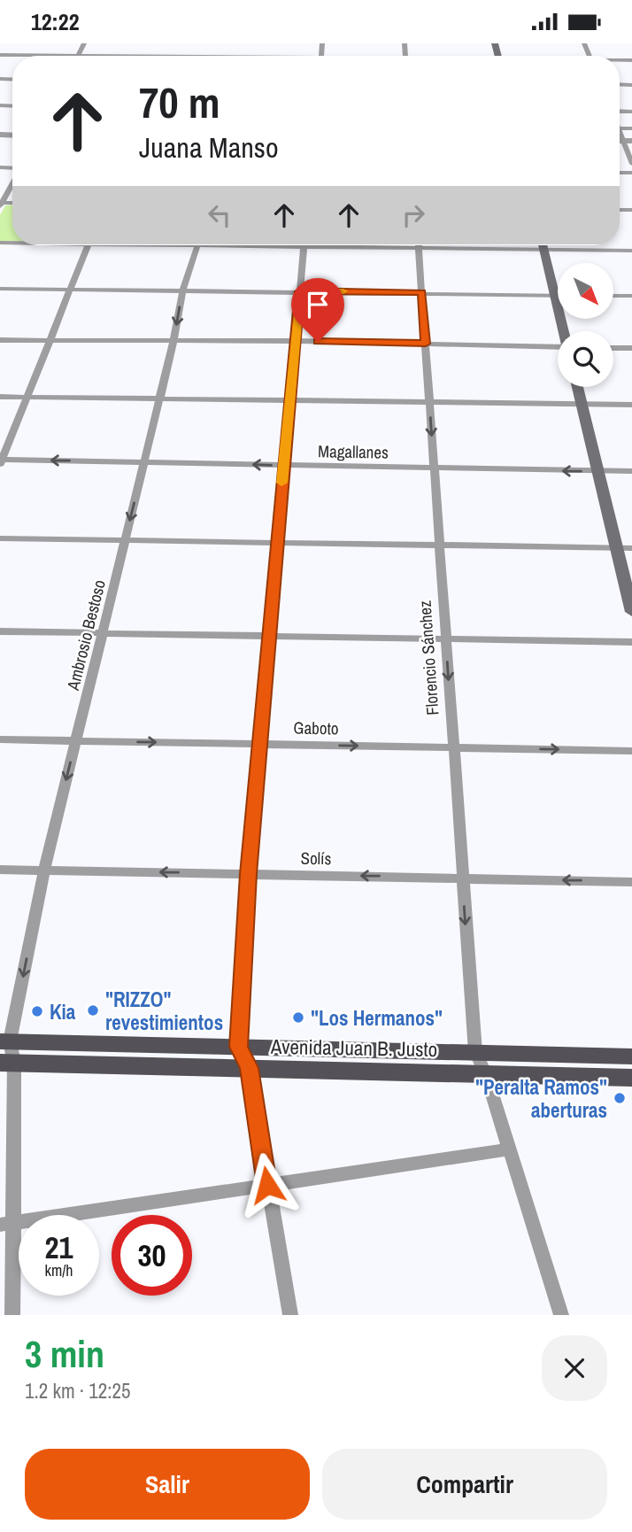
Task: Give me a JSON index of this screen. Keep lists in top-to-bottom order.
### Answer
{
  "streets": {
    "main road": ["Avenida Juan B. Justo"],
    "street": [
      "Magallanes",
      "Ambrosio Bestoso",
      "Florencio Sánchez",
      "Gaboto",
      "Solís"
    ]
  },
  "crossings": [
    ["Magallanes", "Ambrosio Bestoso"],
    ["Magallanes", "Florencio Sánchez"],
    ["Ambrosio Bestoso", "Gaboto"],
    ["Ambrosio Bestoso", "Solís"],
    ["Ambrosio Bestoso", "Avenida Juan B. Justo"],
    ["Florencio Sánchez", "Gaboto"],
    ["Florencio Sánchez", "Solís"],
    ["Florencio Sánchez", "Avenida Juan B. Justo"]
  ],
  "one_way": ["Ambrosio Bestoso", "Gaboto", "Solís"],
  "places": [
    "\"RIZZO\" revestimientos",
    "Kia",
    "\"Los Hermanos\"",
    "\"Peralta Ramos\" aberturas"
  ],
  "north": "bottom right",
  "page": {
    "status": "12:22",
    "turn": ["70 m", "Juana Manso"],
    "speed": "21 km/h",
    "limit": "30",
    "heading": ["3 min", "1.2 km · 12:25"],
    "buttons": ["Salir", "Compartir"]
  }
}
